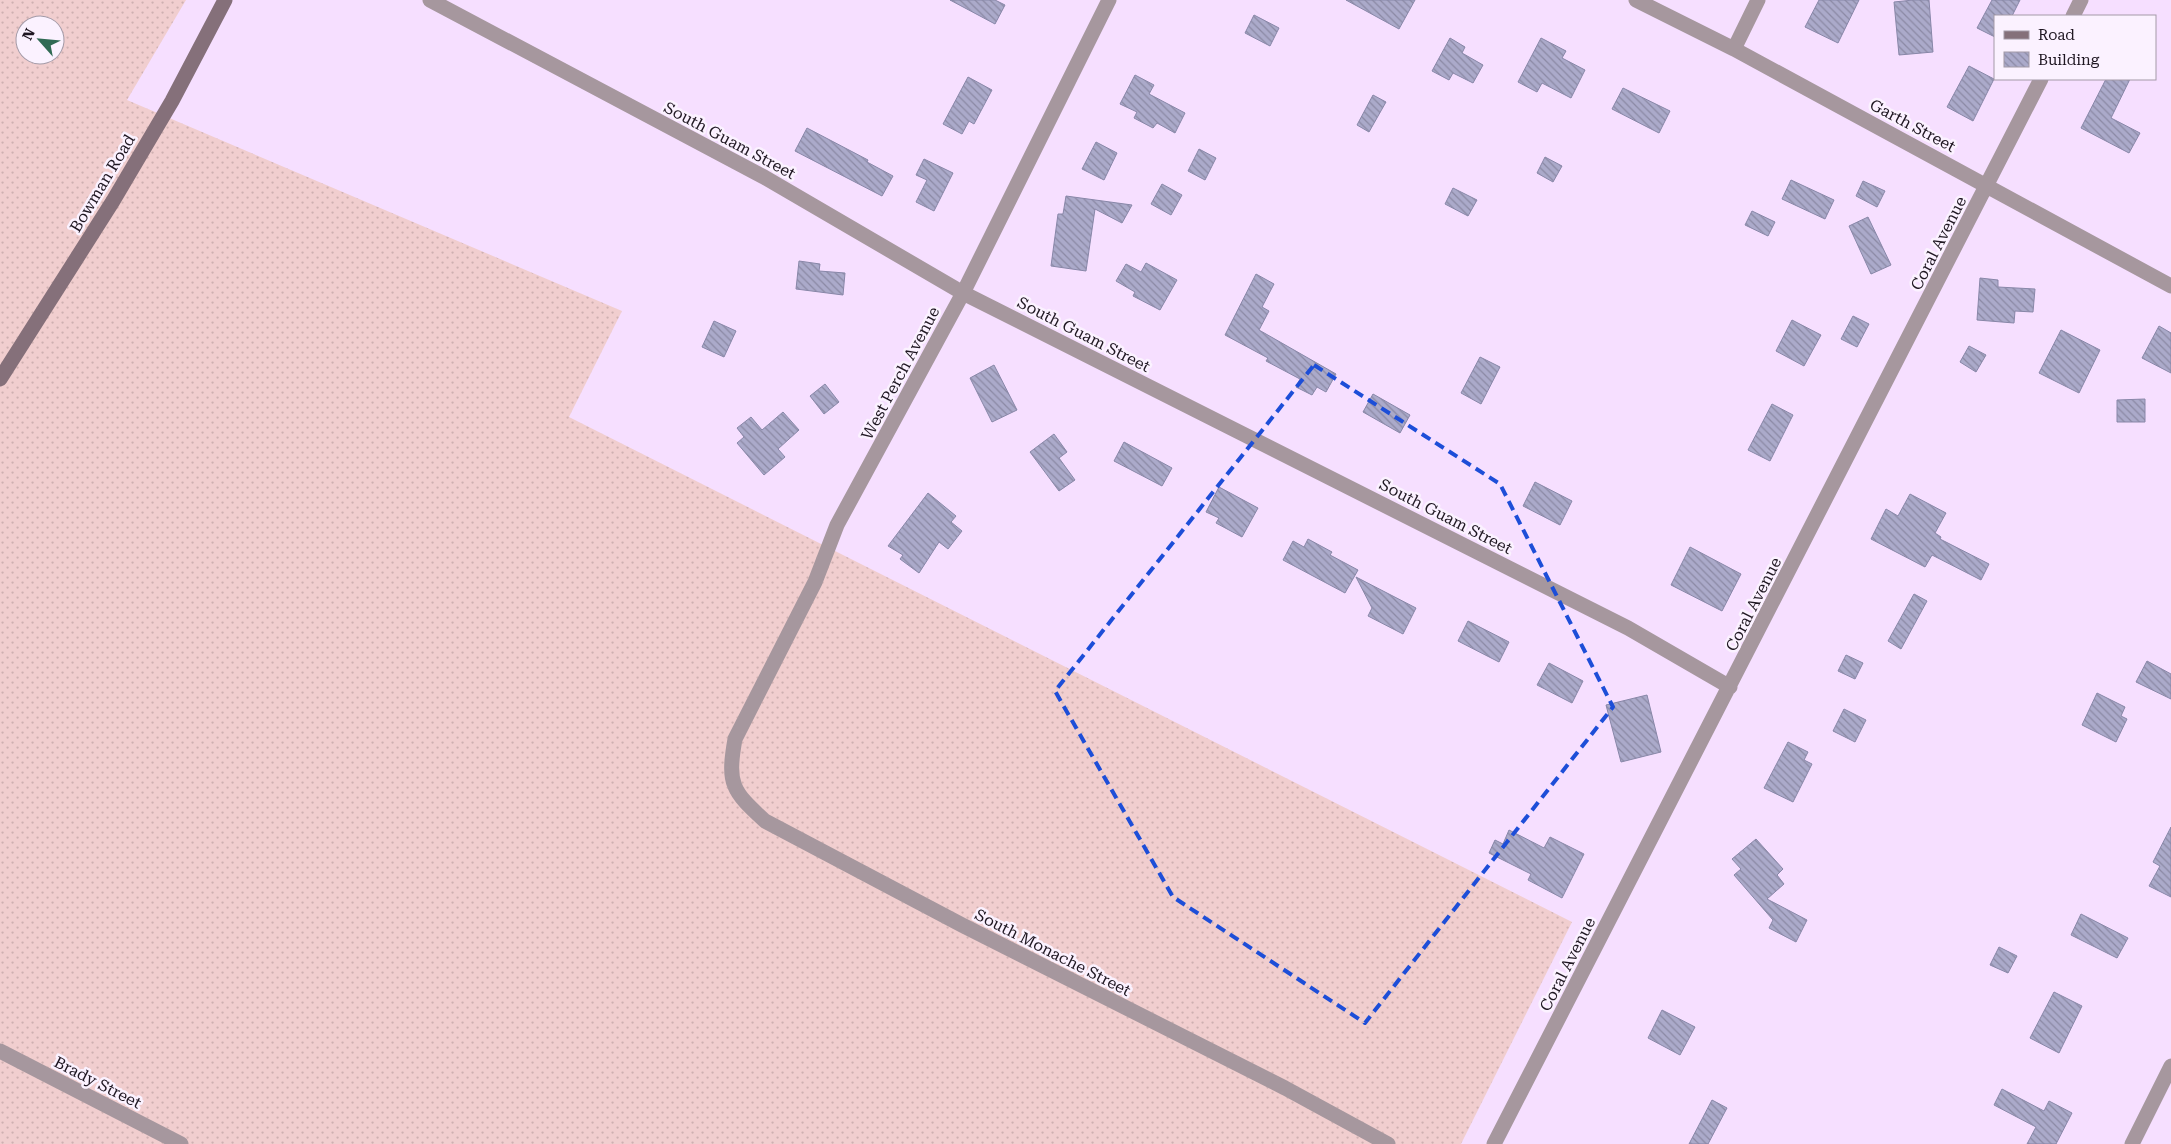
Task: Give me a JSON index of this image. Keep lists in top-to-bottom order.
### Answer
{
  "streets": {
    "main road": ["Bowman Road"],
    "street": [
      "Garth Street",
      "South Guam Street",
      "Coral Avenue",
      "West Perch Avenue",
      "South Monache Street",
      "Brady Street"
    ]
  },
  "crossings": [
    ["Garth Street", "Coral Avenue"],
    ["South Guam Street", "Coral Avenue"],
    ["South Guam Street", "West Perch Avenue"],
    ["West Perch Avenue", "South Monache Street"]
  ],
  "legend": ["Road", "Building"],
  "north": "top left"
}
